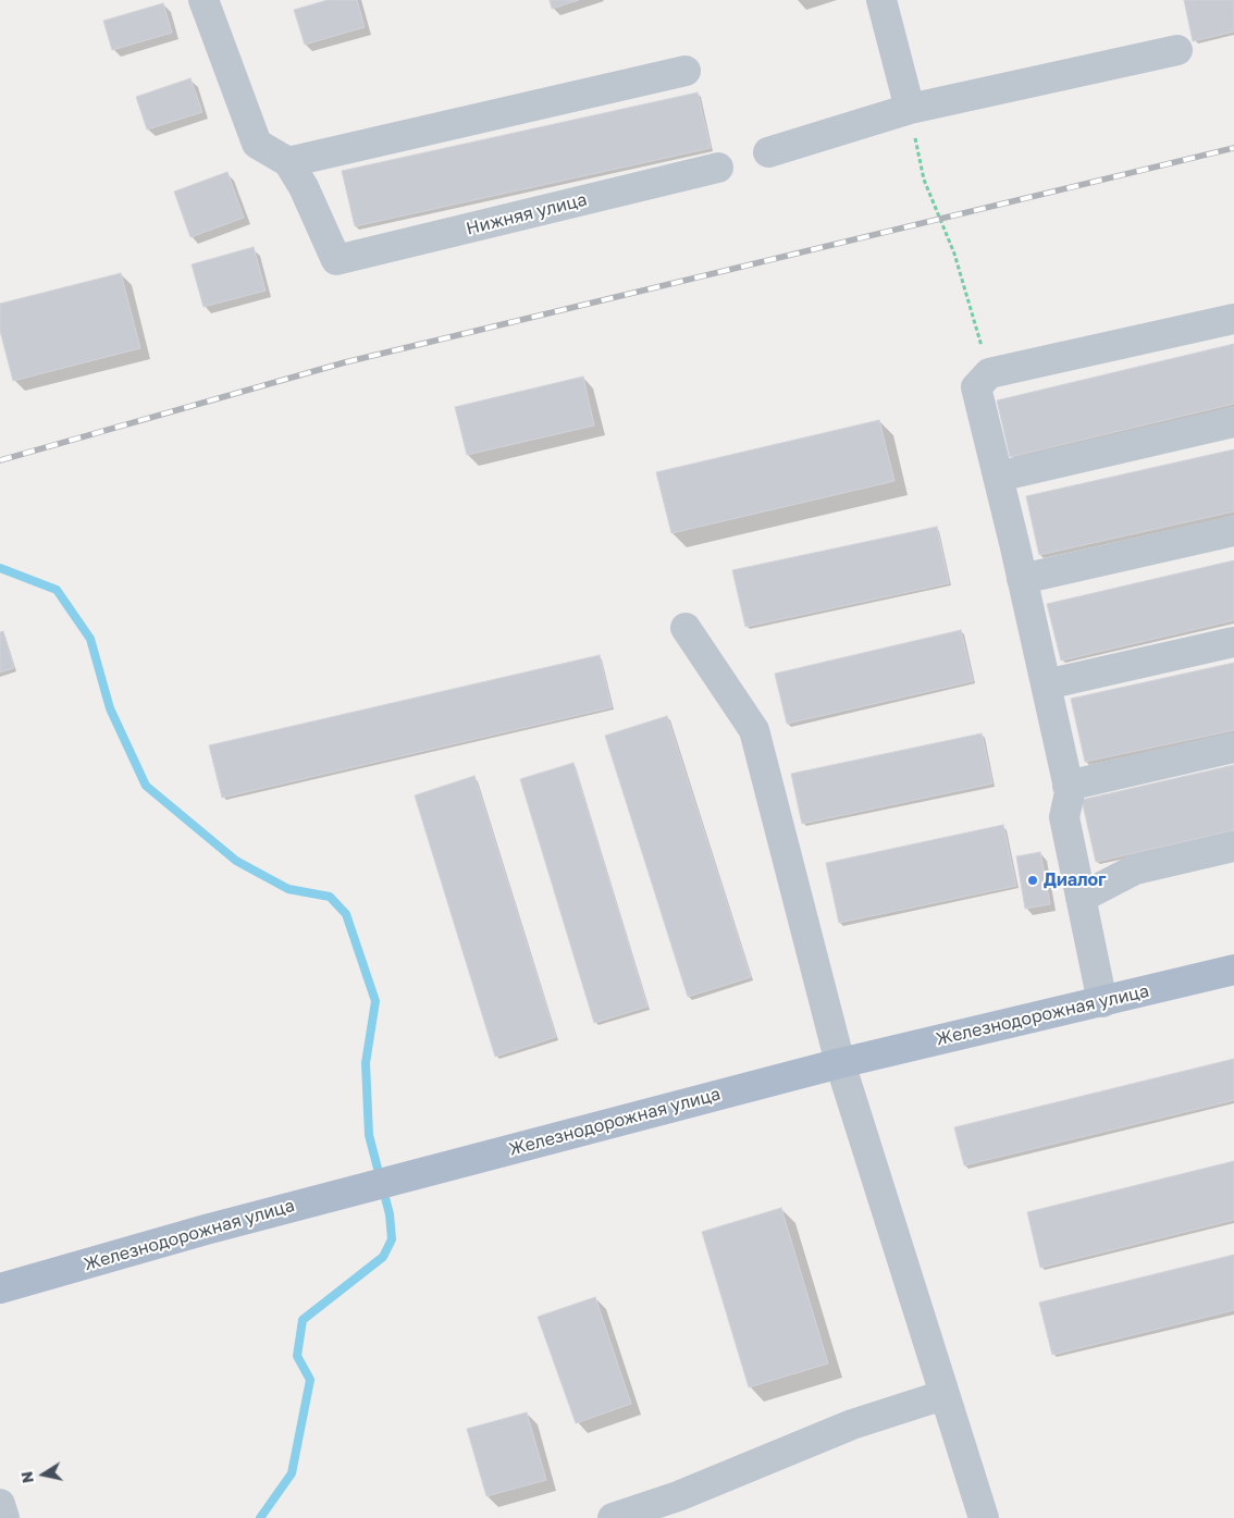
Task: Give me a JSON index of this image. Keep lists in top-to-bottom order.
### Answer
{
  "streets": {
    "main road": ["Железнодорожная улица"],
    "street": ["Нижняя улица"]
  },
  "places": ["Диалог"],
  "north": "left"
}
